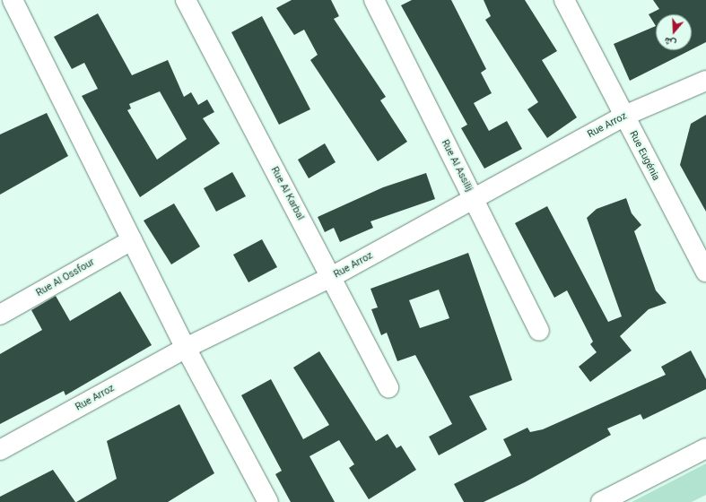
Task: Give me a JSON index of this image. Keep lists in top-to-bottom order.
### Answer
{
  "streets": {
    "street": [
      "Rue Arroz",
      "Rue Eugénia",
      "Rue Al Assilij",
      "Rue Al Karbal",
      "Rue Al Ossfour"
    ]
  },
  "crossings": [
    ["Rue Arroz", "Rue Eugénia"],
    ["Rue Arroz", "Rue Al Assilij"],
    ["Rue Arroz", "Rue Al Karbal"]
  ],
  "north": "bottom"
}
